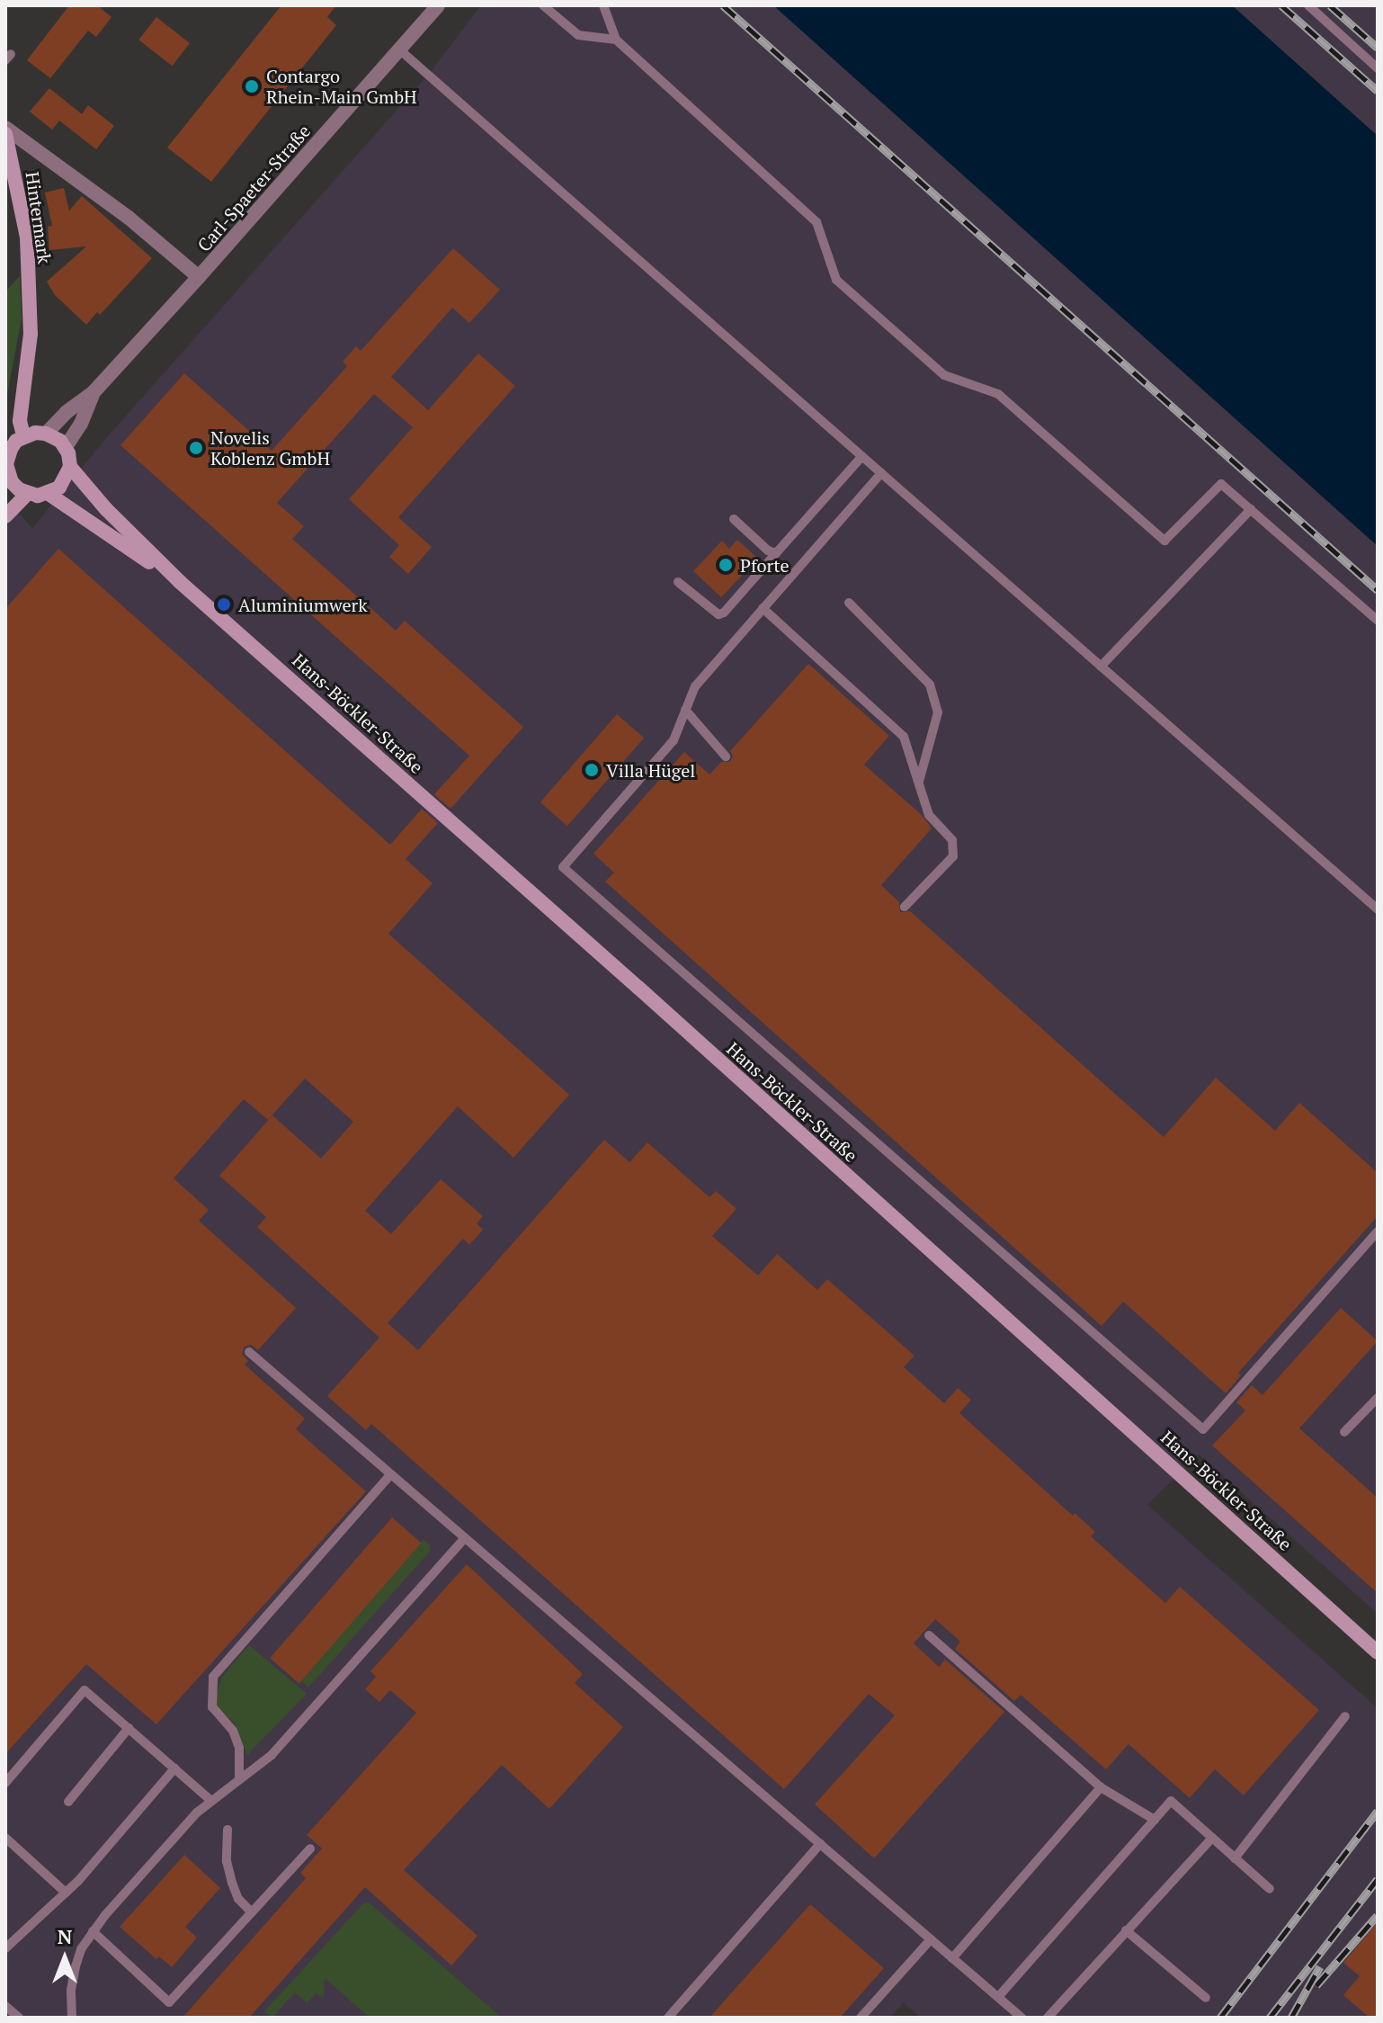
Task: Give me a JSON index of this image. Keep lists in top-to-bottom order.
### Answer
{
  "streets": {
    "main road": ["Hintermark", "Hans-Böckler-Straße"],
    "street": ["Carl-Spaeter-Straße"]
  },
  "crossings": [
    ["Carl-Spaeter-Straße", "Hintermark"],
    ["Carl-Spaeter-Straße", "Hans-Böckler-Straße"],
    ["Hintermark", "Hans-Böckler-Straße"]
  ],
  "places": [
    "Contargo Rhein-Main GmbH",
    "Novelis Koblenz GmbH",
    "Pforte",
    "Aluminiumwerk",
    "Villa Hügel"
  ],
  "north": "top"
}
